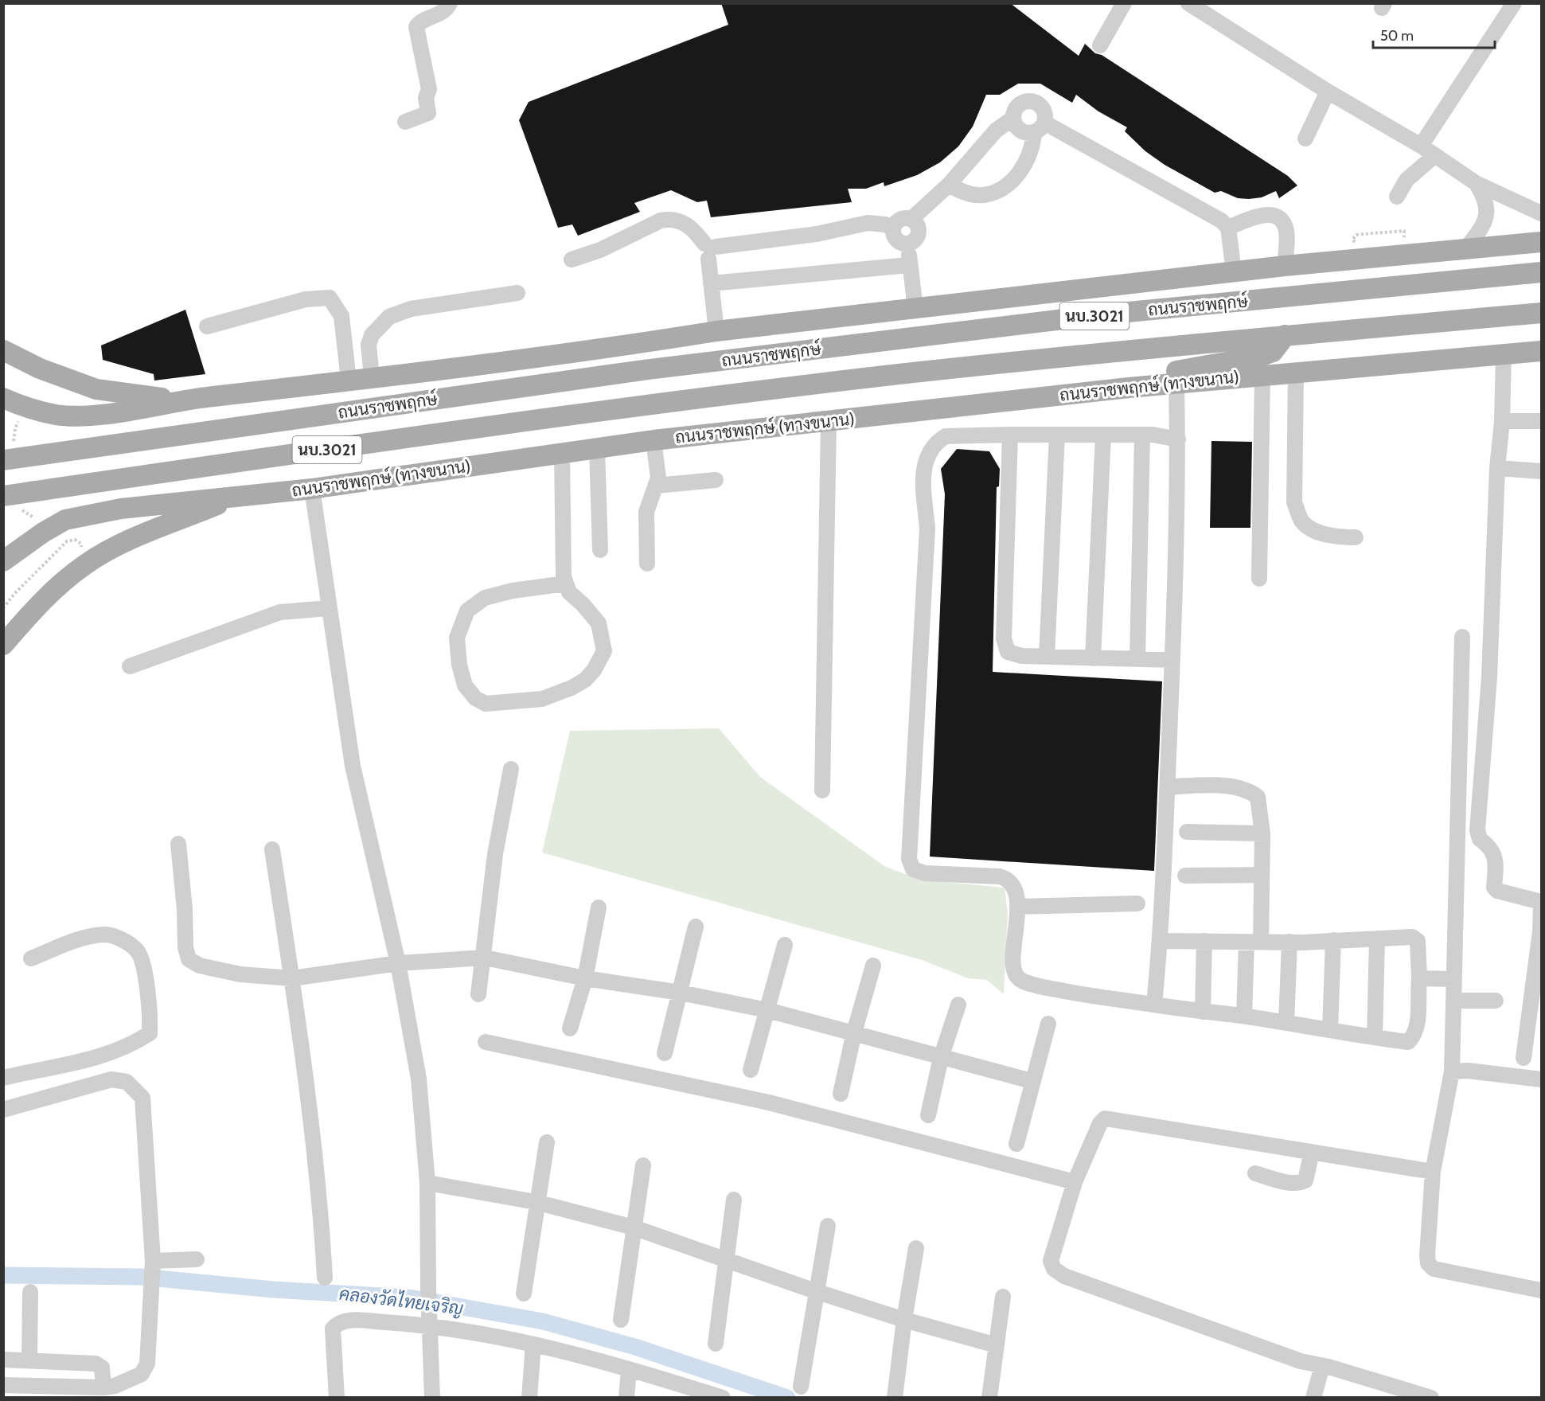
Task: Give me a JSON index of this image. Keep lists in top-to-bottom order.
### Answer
{
  "streets": {
    "main road": ["ถนนราชพฤกษ์", "นบ.3021", "ถนนราชพฤกษ์ (ทางขนาน)"]
  },
  "water": ["คลองวัดไทยเจริญ"],
  "scale_bar": "50 m"
}
